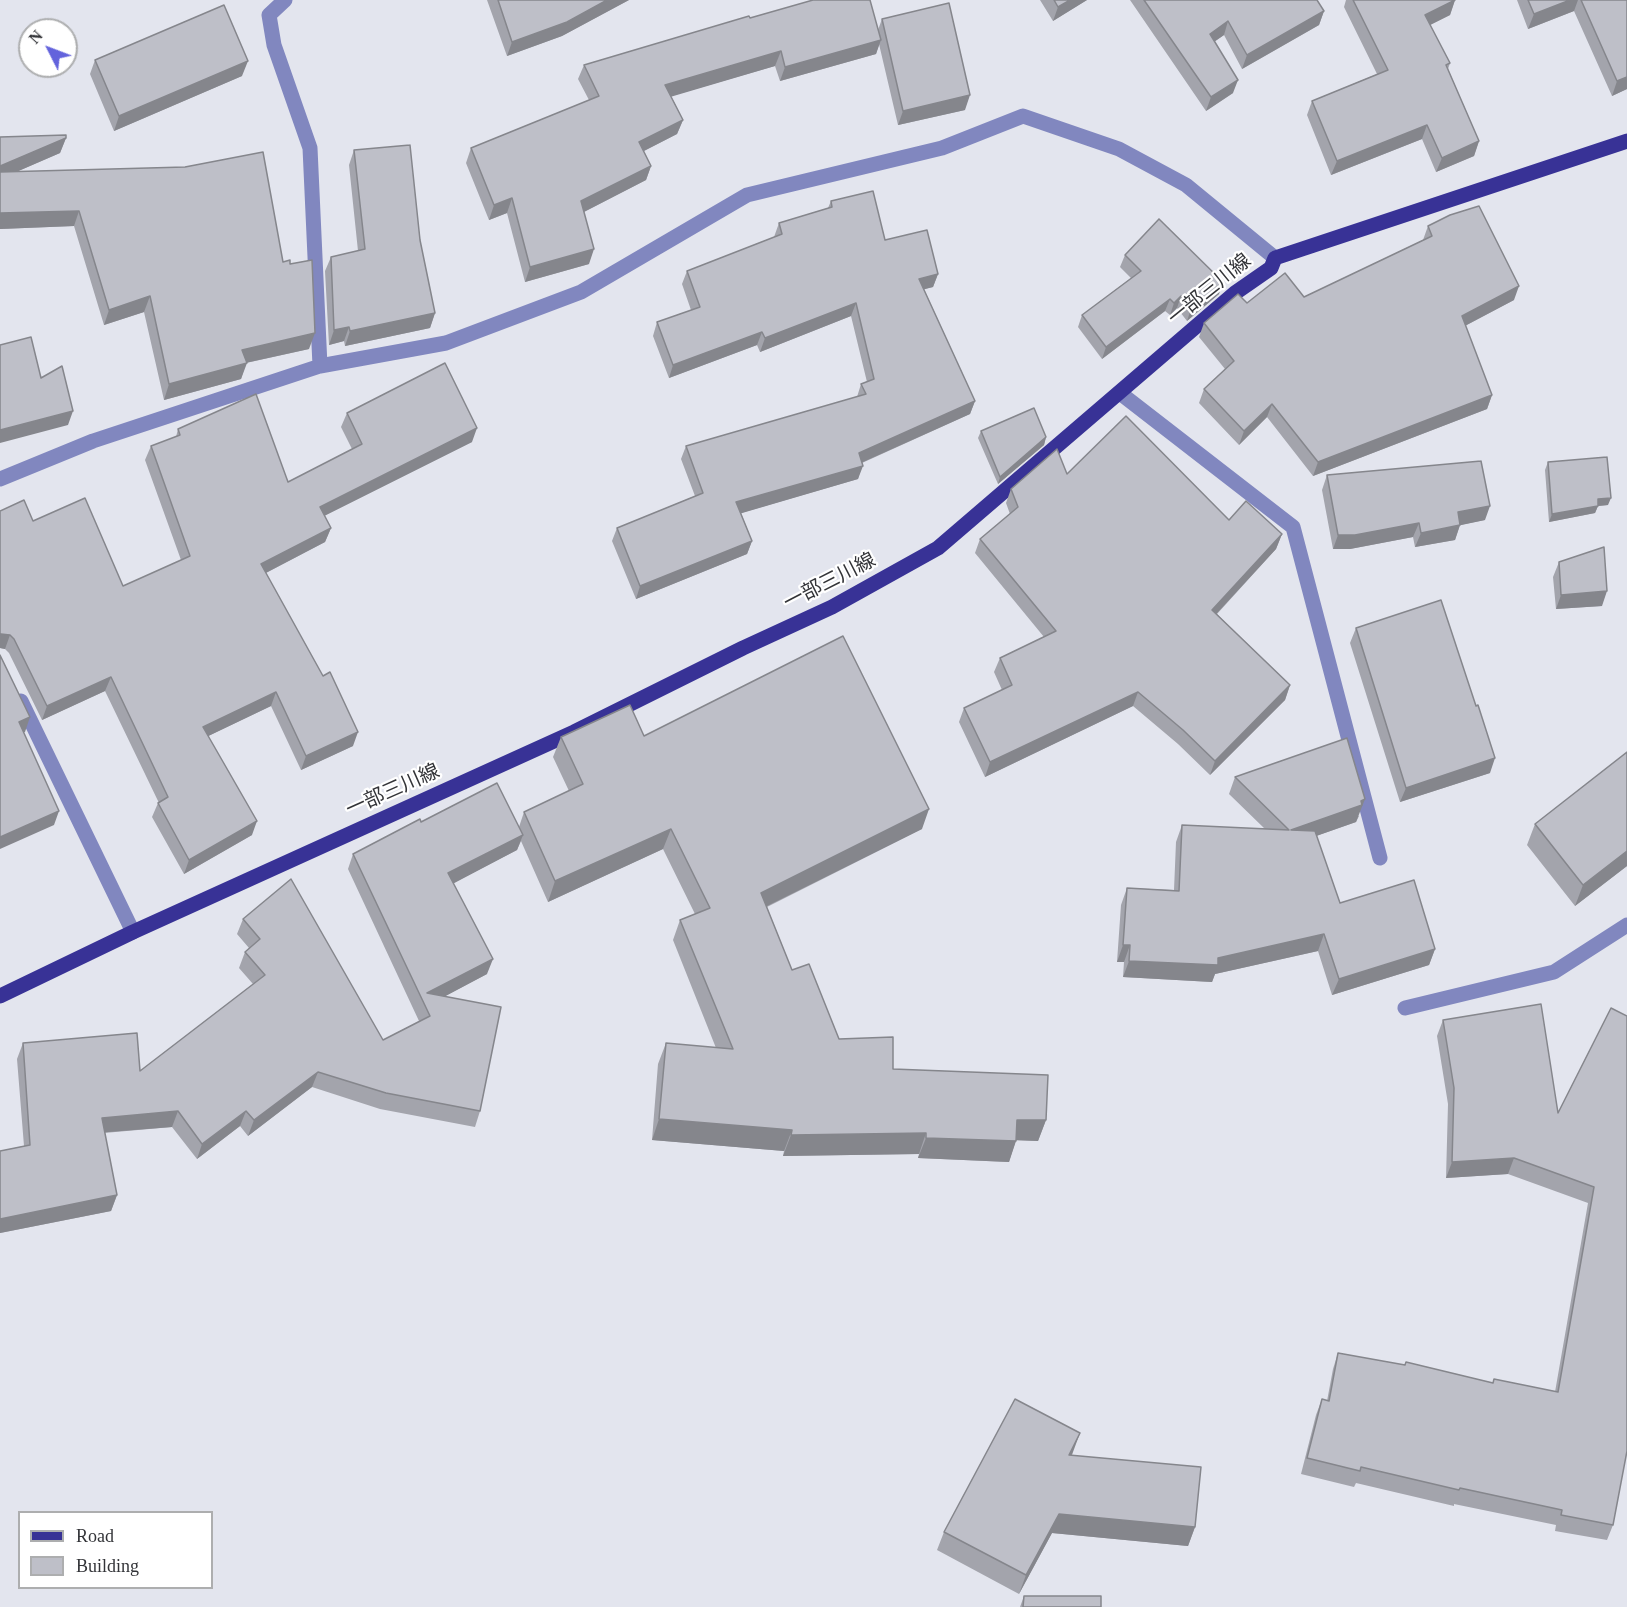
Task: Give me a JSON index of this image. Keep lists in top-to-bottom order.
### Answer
{
  "streets": {
    "main road": ["一部三川線"]
  },
  "legend": ["Road", "Building"],
  "north": "top left"
}
